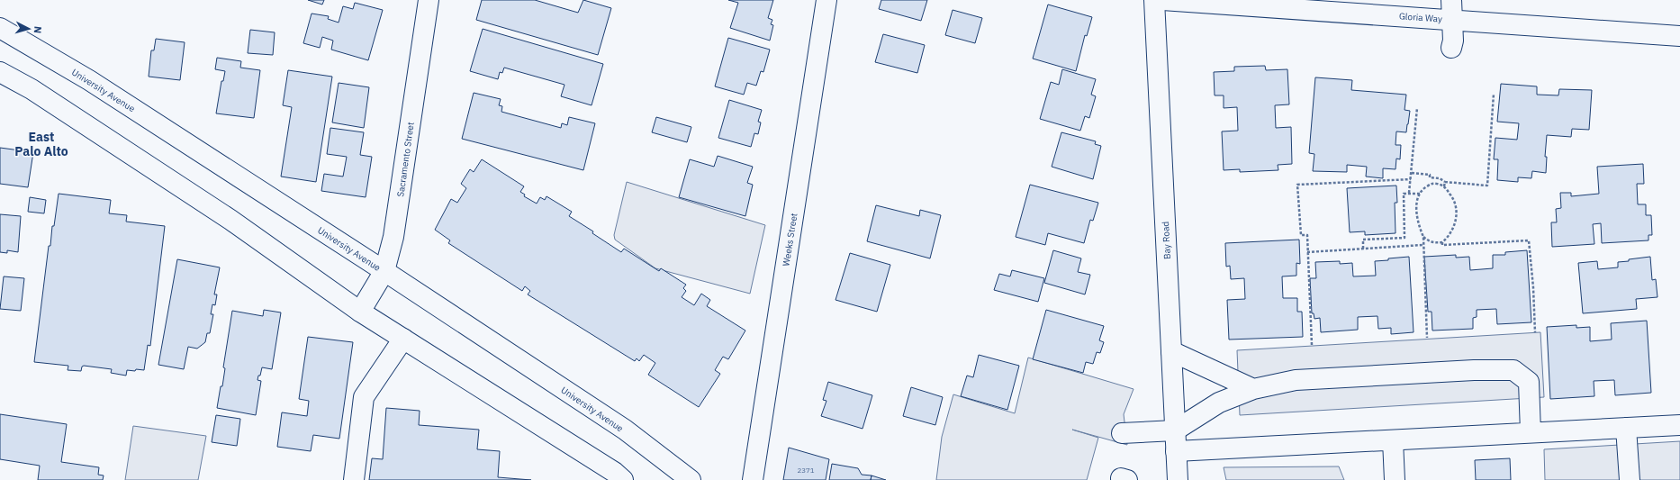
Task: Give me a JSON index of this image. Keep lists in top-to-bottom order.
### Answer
{
  "streets": {
    "main road": [
      "Gloria Way",
      "University Avenue",
      "Sacramento Street",
      "Weeks Street",
      "Bay Road"
    ]
  },
  "crossings": [
    ["University Avenue", "Sacramento Street"]
  ],
  "districts": ["East Palo Alto"],
  "house_numbers": ["2371"],
  "north": "right"
}
